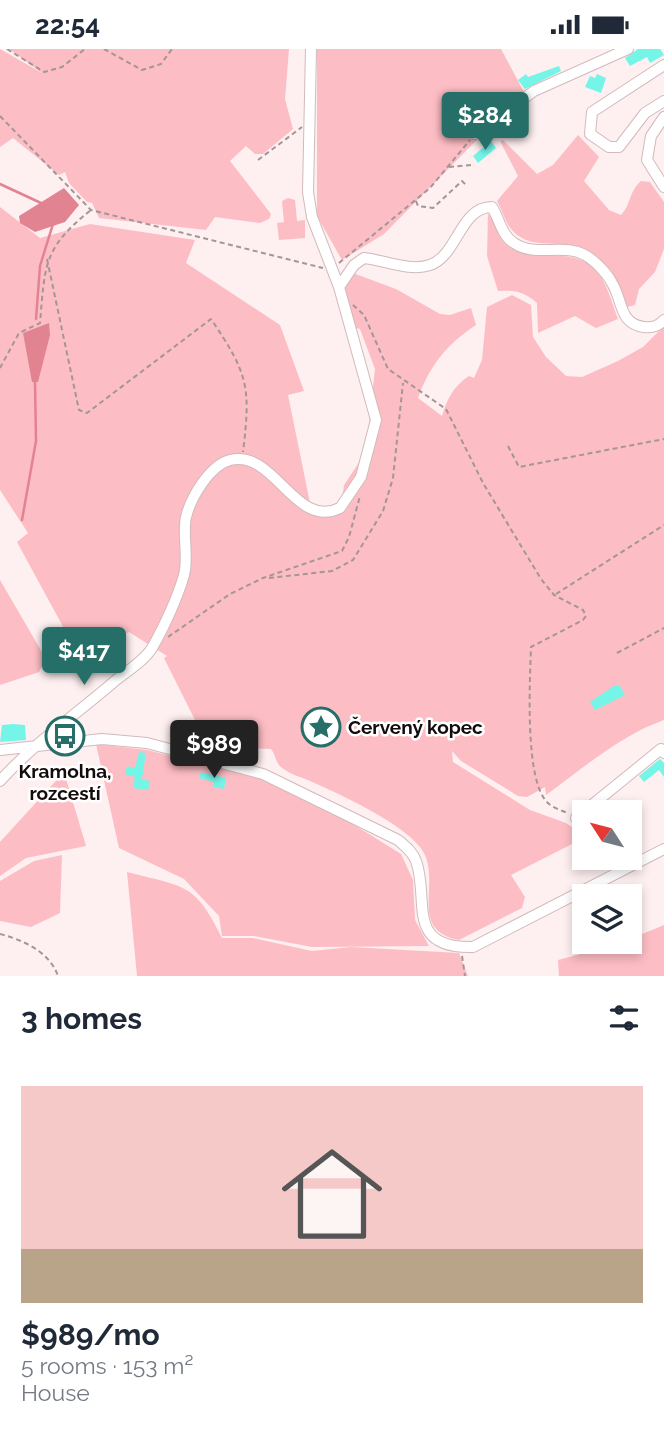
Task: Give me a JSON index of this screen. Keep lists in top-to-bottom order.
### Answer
{
  "places": {
    "place": ["Červený kopec"],
    "bus stop": ["Kramolna, rozcestí"]
  },
  "north": "top left",
  "page": {
    "status": "22:54",
    "price": ["$284", "$417", "$989"],
    "heading": "3 homes",
    "list": [
      {
        "name": "$989/mo",
        "note": "5 rooms · 153 m² · House"
      }
    ]
  }
}
